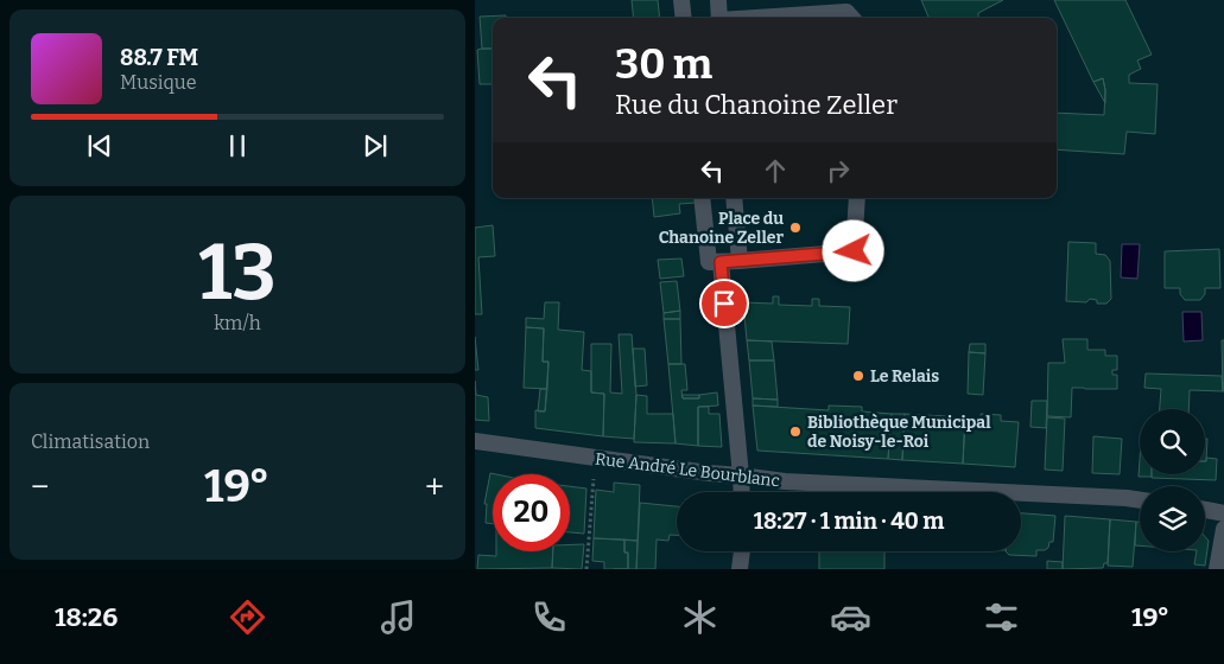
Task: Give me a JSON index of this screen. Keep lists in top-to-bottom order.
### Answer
{
  "streets": {
    "street": ["Rue André Le Bourblanc"]
  },
  "places": ["Place du Chanoine Zeller", "Le Relais", "Bibliothèque Municipal de Noisy-le-Roi"],
  "page": {
    "turn": ["30 m", "Rue du Chanoine Zeller"],
    "song": ["88.7 FM", "Musique"],
    "tile": [
      ["13", "km/h"],
      "Climatisation"
    ],
    "heat": ["−", "19°", "+"],
    "limit": "20",
    "trip": "18:27 · 1 min · 40 m",
    "tabs": ["18:26", "19°"]
  }
}
